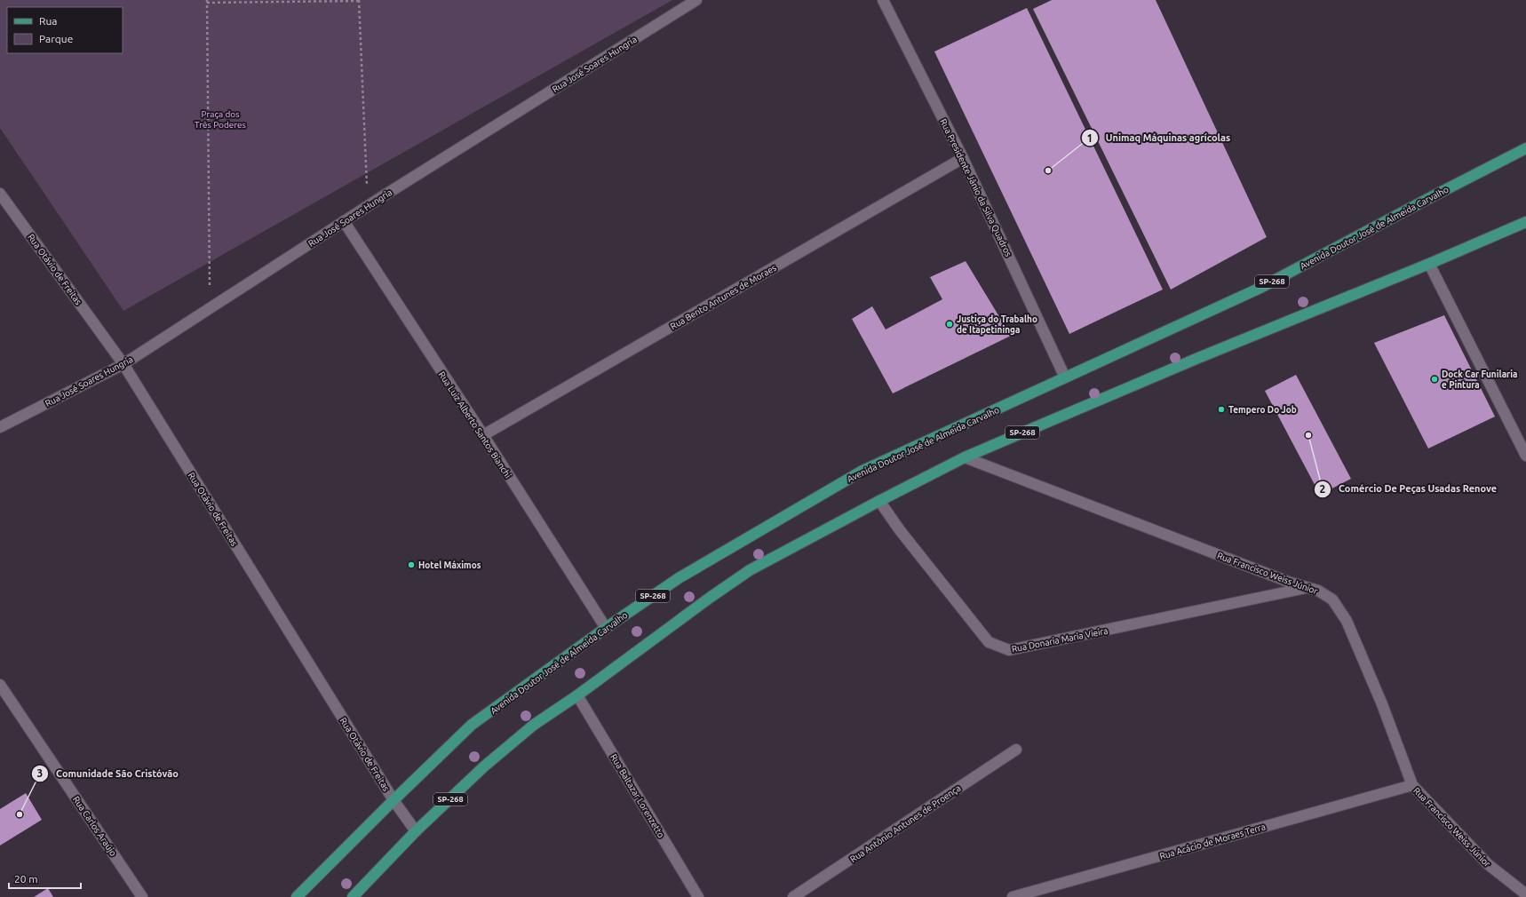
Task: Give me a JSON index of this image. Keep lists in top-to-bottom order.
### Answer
{
  "streets": {
    "main road": ["Avenida Doutor José de Almeida Carvalho", "SP-268"],
    "street": [
      "Rua José Soares Hungria",
      "Rua Presidente Jânio da Silva Quadros",
      "Rua Otávio de Freitas",
      "Rua Bento Antunes de Moraes",
      "Rua Luiz Alberto Santos Bianchi",
      "Rua Francisco Weiss Júnior",
      "Rua Donaria Maria Vieira",
      "Rua Baltazar Lorenzetto",
      "Rua Antônio Antunes de Proença",
      "Rua Carlos Araújo",
      "Rua Acácio de Moraes Terra"
    ]
  },
  "crossings": [
    ["Rua José Soares Hungria", "Rua Otávio de Freitas"],
    ["Rua José Soares Hungria", "Rua Luiz Alberto Santos Bianchi"],
    ["Rua Presidente Jânio da Silva Quadros", "Avenida Doutor José de Almeida Carvalho"],
    ["Rua Presidente Jânio da Silva Quadros", "Rua Bento Antunes de Moraes"],
    ["Avenida Doutor José de Almeida Carvalho", "Rua Otávio de Freitas"],
    ["Avenida Doutor José de Almeida Carvalho", "Rua Luiz Alberto Santos Bianchi"],
    ["Rua Otávio de Freitas", "SP-268"],
    ["SP-268", "Rua Francisco Weiss Júnior"],
    ["SP-268", "Rua Donaria Maria Vieira"],
    ["SP-268", "Rua Baltazar Lorenzetto"],
    ["Rua Bento Antunes de Moraes", "Rua Luiz Alberto Santos Bianchi"],
    ["Rua Francisco Weiss Júnior", "Rua Donaria Maria Vieira"],
    ["Rua Francisco Weiss Júnior", "Rua Acácio de Moraes Terra"]
  ],
  "parks": ["Praça dos Três Poderes"],
  "places": [
    "Unimaq Máquinas agrícolas",
    "Justiça do Trabalho de Itapetininga",
    "Dock Car Funilaria e Pintura",
    "Tempero Do Job",
    "Comércio De Peças Usadas Renove",
    "Hotel Máximos",
    "Comunidade São Cristóvão"
  ],
  "legend": ["Rua", "Parque"],
  "scale_bar": "20 m"
}
